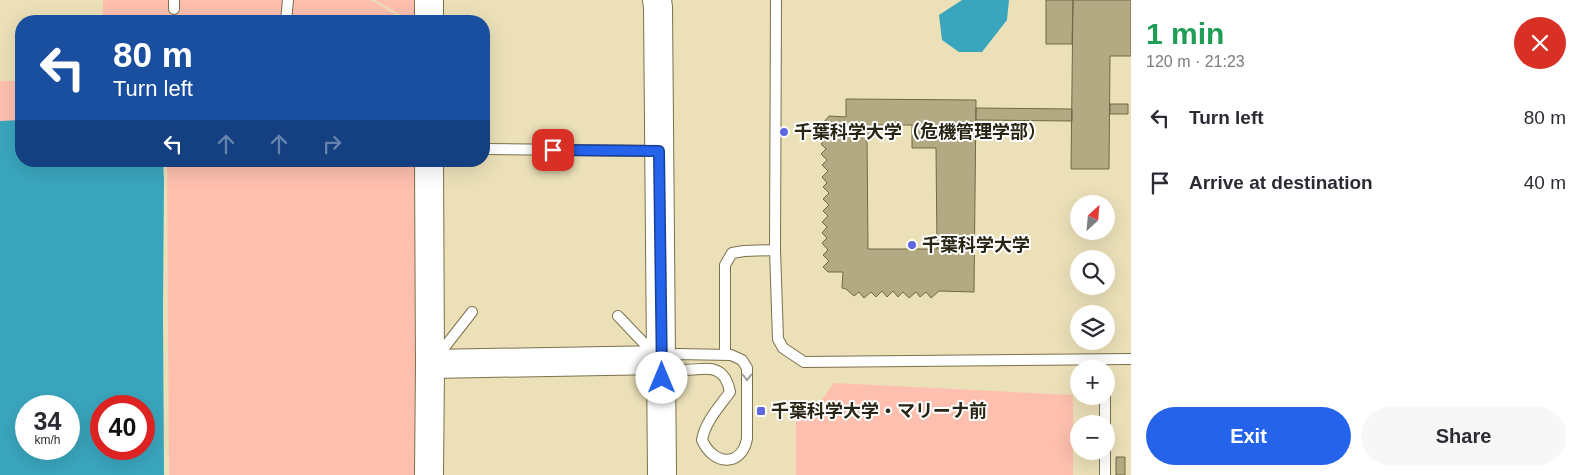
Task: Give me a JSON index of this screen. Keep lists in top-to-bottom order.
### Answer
{
  "places": {
    "other": ["千葉科学大学（危機管理学部）", "千葉科学大学"],
    "transit": ["千葉科学大学・マリーナ前"]
  },
  "north": "top right",
  "page": {
    "heading": ["1 min", "120 m · 21:23"],
    "turn": ["80 m", "Turn left"],
    "list": [
      {
        "name": "Turn left",
        "value": "80 m"
      },
      {
        "name": "Arrive at destination",
        "value": "40 m"
      }
    ],
    "map_buttons": ["+", "−"],
    "speed": "34 km/h",
    "limit": "40",
    "buttons": ["Exit", "Share"]
  }
}
